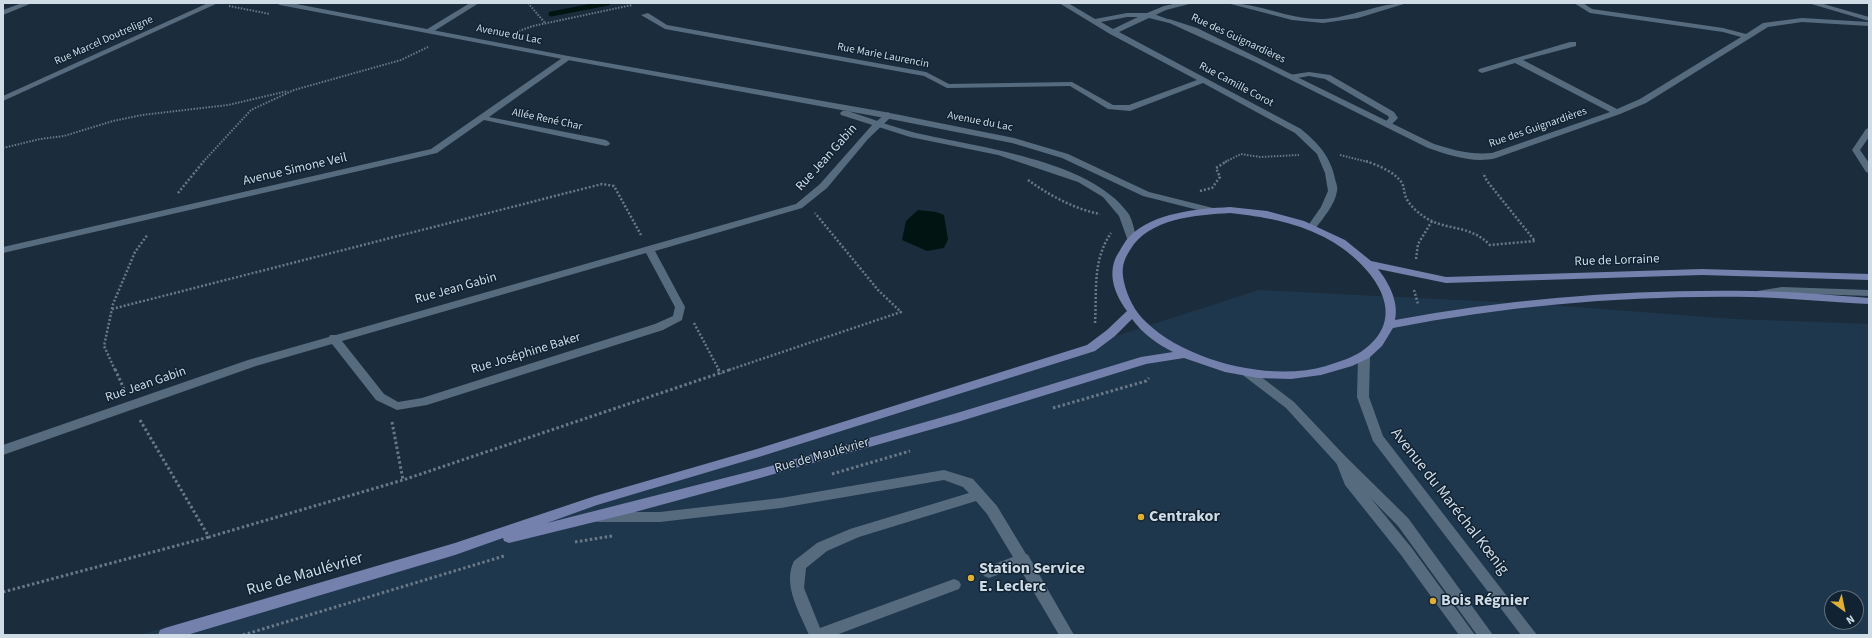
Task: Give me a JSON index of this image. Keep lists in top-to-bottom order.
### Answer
{
  "streets": {
    "main road": ["Rue de Lorraine", "Rue de Maulévrier"],
    "street": [
      "Avenue du Lac",
      "Rue des Guignardières",
      "Rue Marcel Doutreligne",
      "Rue Marie Laurencin",
      "Rue Camille Corot",
      "Allée René Char",
      "Rue Jean Gabin",
      "Avenue Simone Veil",
      "Rue Joséphine Baker",
      "Avenue du Maréchal Kœnig"
    ]
  },
  "crossings": [
    ["Avenue du Lac", "Rue Jean Gabin"],
    ["Avenue du Lac", "Avenue Simone Veil"],
    ["Rue Marie Laurencin", "Rue Camille Corot"],
    ["Allée René Char", "Avenue Simone Veil"]
  ],
  "places": ["Centrakor", "Station Service E. Leclerc", "Bois Régnier"],
  "north": "bottom right"
}
